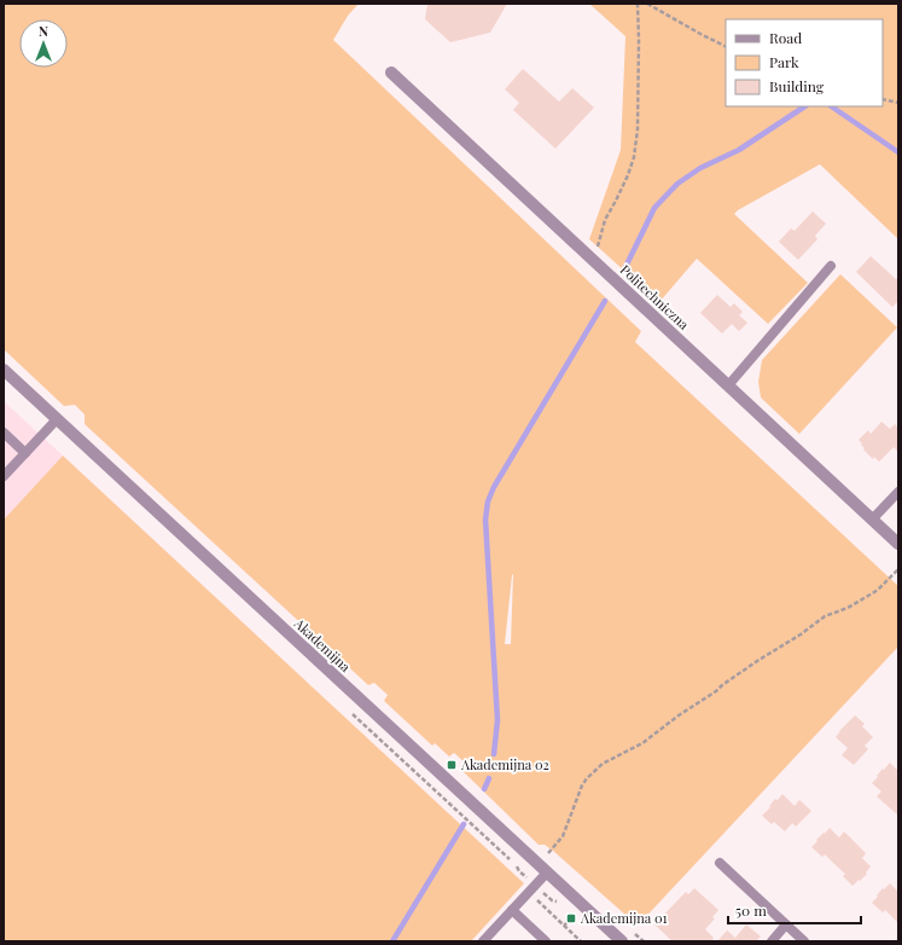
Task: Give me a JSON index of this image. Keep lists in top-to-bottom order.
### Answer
{
  "streets": {
    "street": ["Politechniczna", "Akademijna"]
  },
  "places": {
    "transit": ["Akademijna 02", "Akademijna 01"]
  },
  "legend": ["Road", "Park", "Building"],
  "scale_bar": "50 m",
  "north": "top"
}
